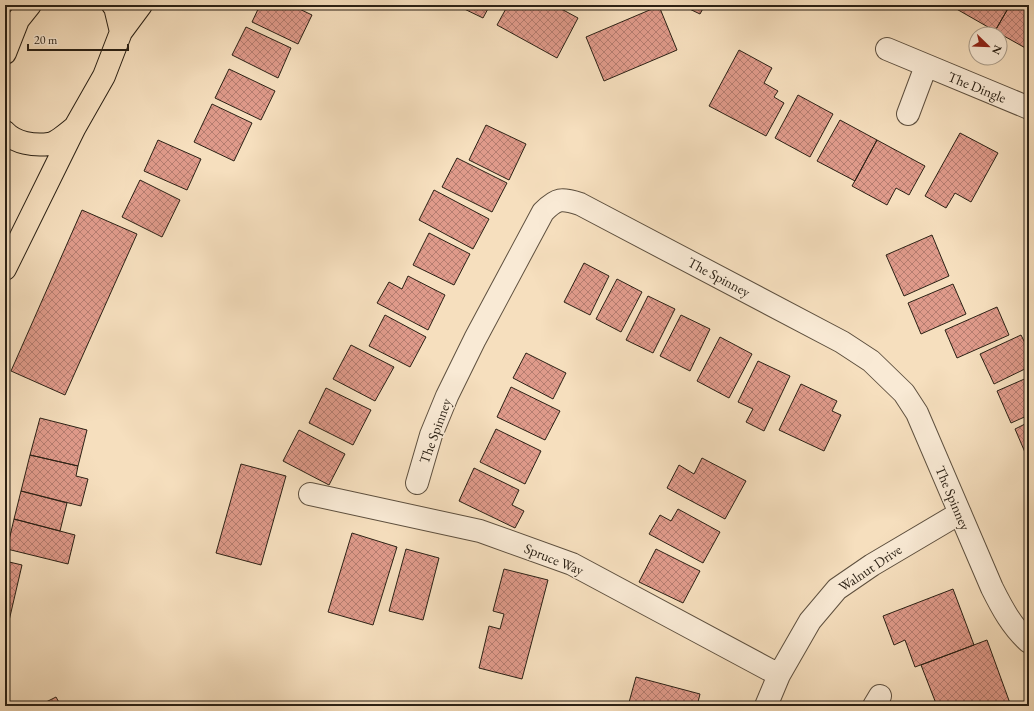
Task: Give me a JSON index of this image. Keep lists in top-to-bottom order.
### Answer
{
  "streets": {
    "street": [
      "The Dingle",
      "The Spinney",
      "Spruce Way",
      "Walnut Drive"
    ]
  },
  "crossings": [
    ["The Spinney", "Walnut Drive"],
    ["Spruce Way", "Walnut Drive"]
  ],
  "scale_bar": "20 m",
  "north": "bottom right"
}
